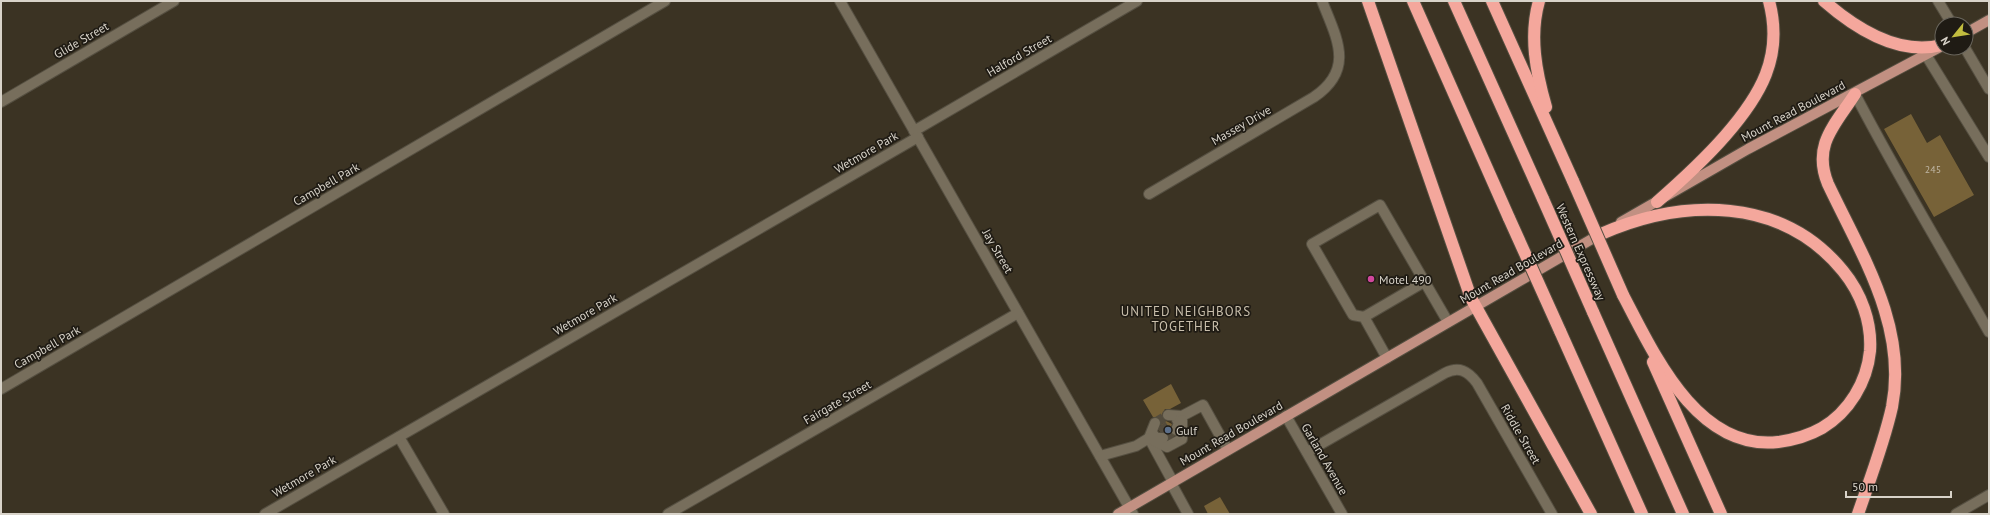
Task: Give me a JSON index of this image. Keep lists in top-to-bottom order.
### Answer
{
  "streets": {
    "highway": ["Western Expressway"],
    "main road": ["Mount Read Boulevard"],
    "street": [
      "Glide Street",
      "Halford Street",
      "Massey Drive",
      "Wetmore Park",
      "Campbell Park",
      "Jay Street",
      "Fairgate Street",
      "Riddle Street",
      "Garland Avenue"
    ]
  },
  "crossings": [
    ["Halford Street", "Wetmore Park"],
    ["Halford Street", "Jay Street"],
    ["Mount Read Boulevard", "Jay Street"],
    ["Mount Read Boulevard", "Garland Avenue"],
    ["Wetmore Park", "Jay Street"],
    ["Jay Street", "Fairgate Street"],
    ["Riddle Street", "Garland Avenue"]
  ],
  "districts": ["UNITED NEIGHBORS TOGETHER"],
  "places": ["Motel 490", "Gulf"],
  "house_numbers": ["245"],
  "scale_bar": "50 m",
  "north": "bottom left"
}
